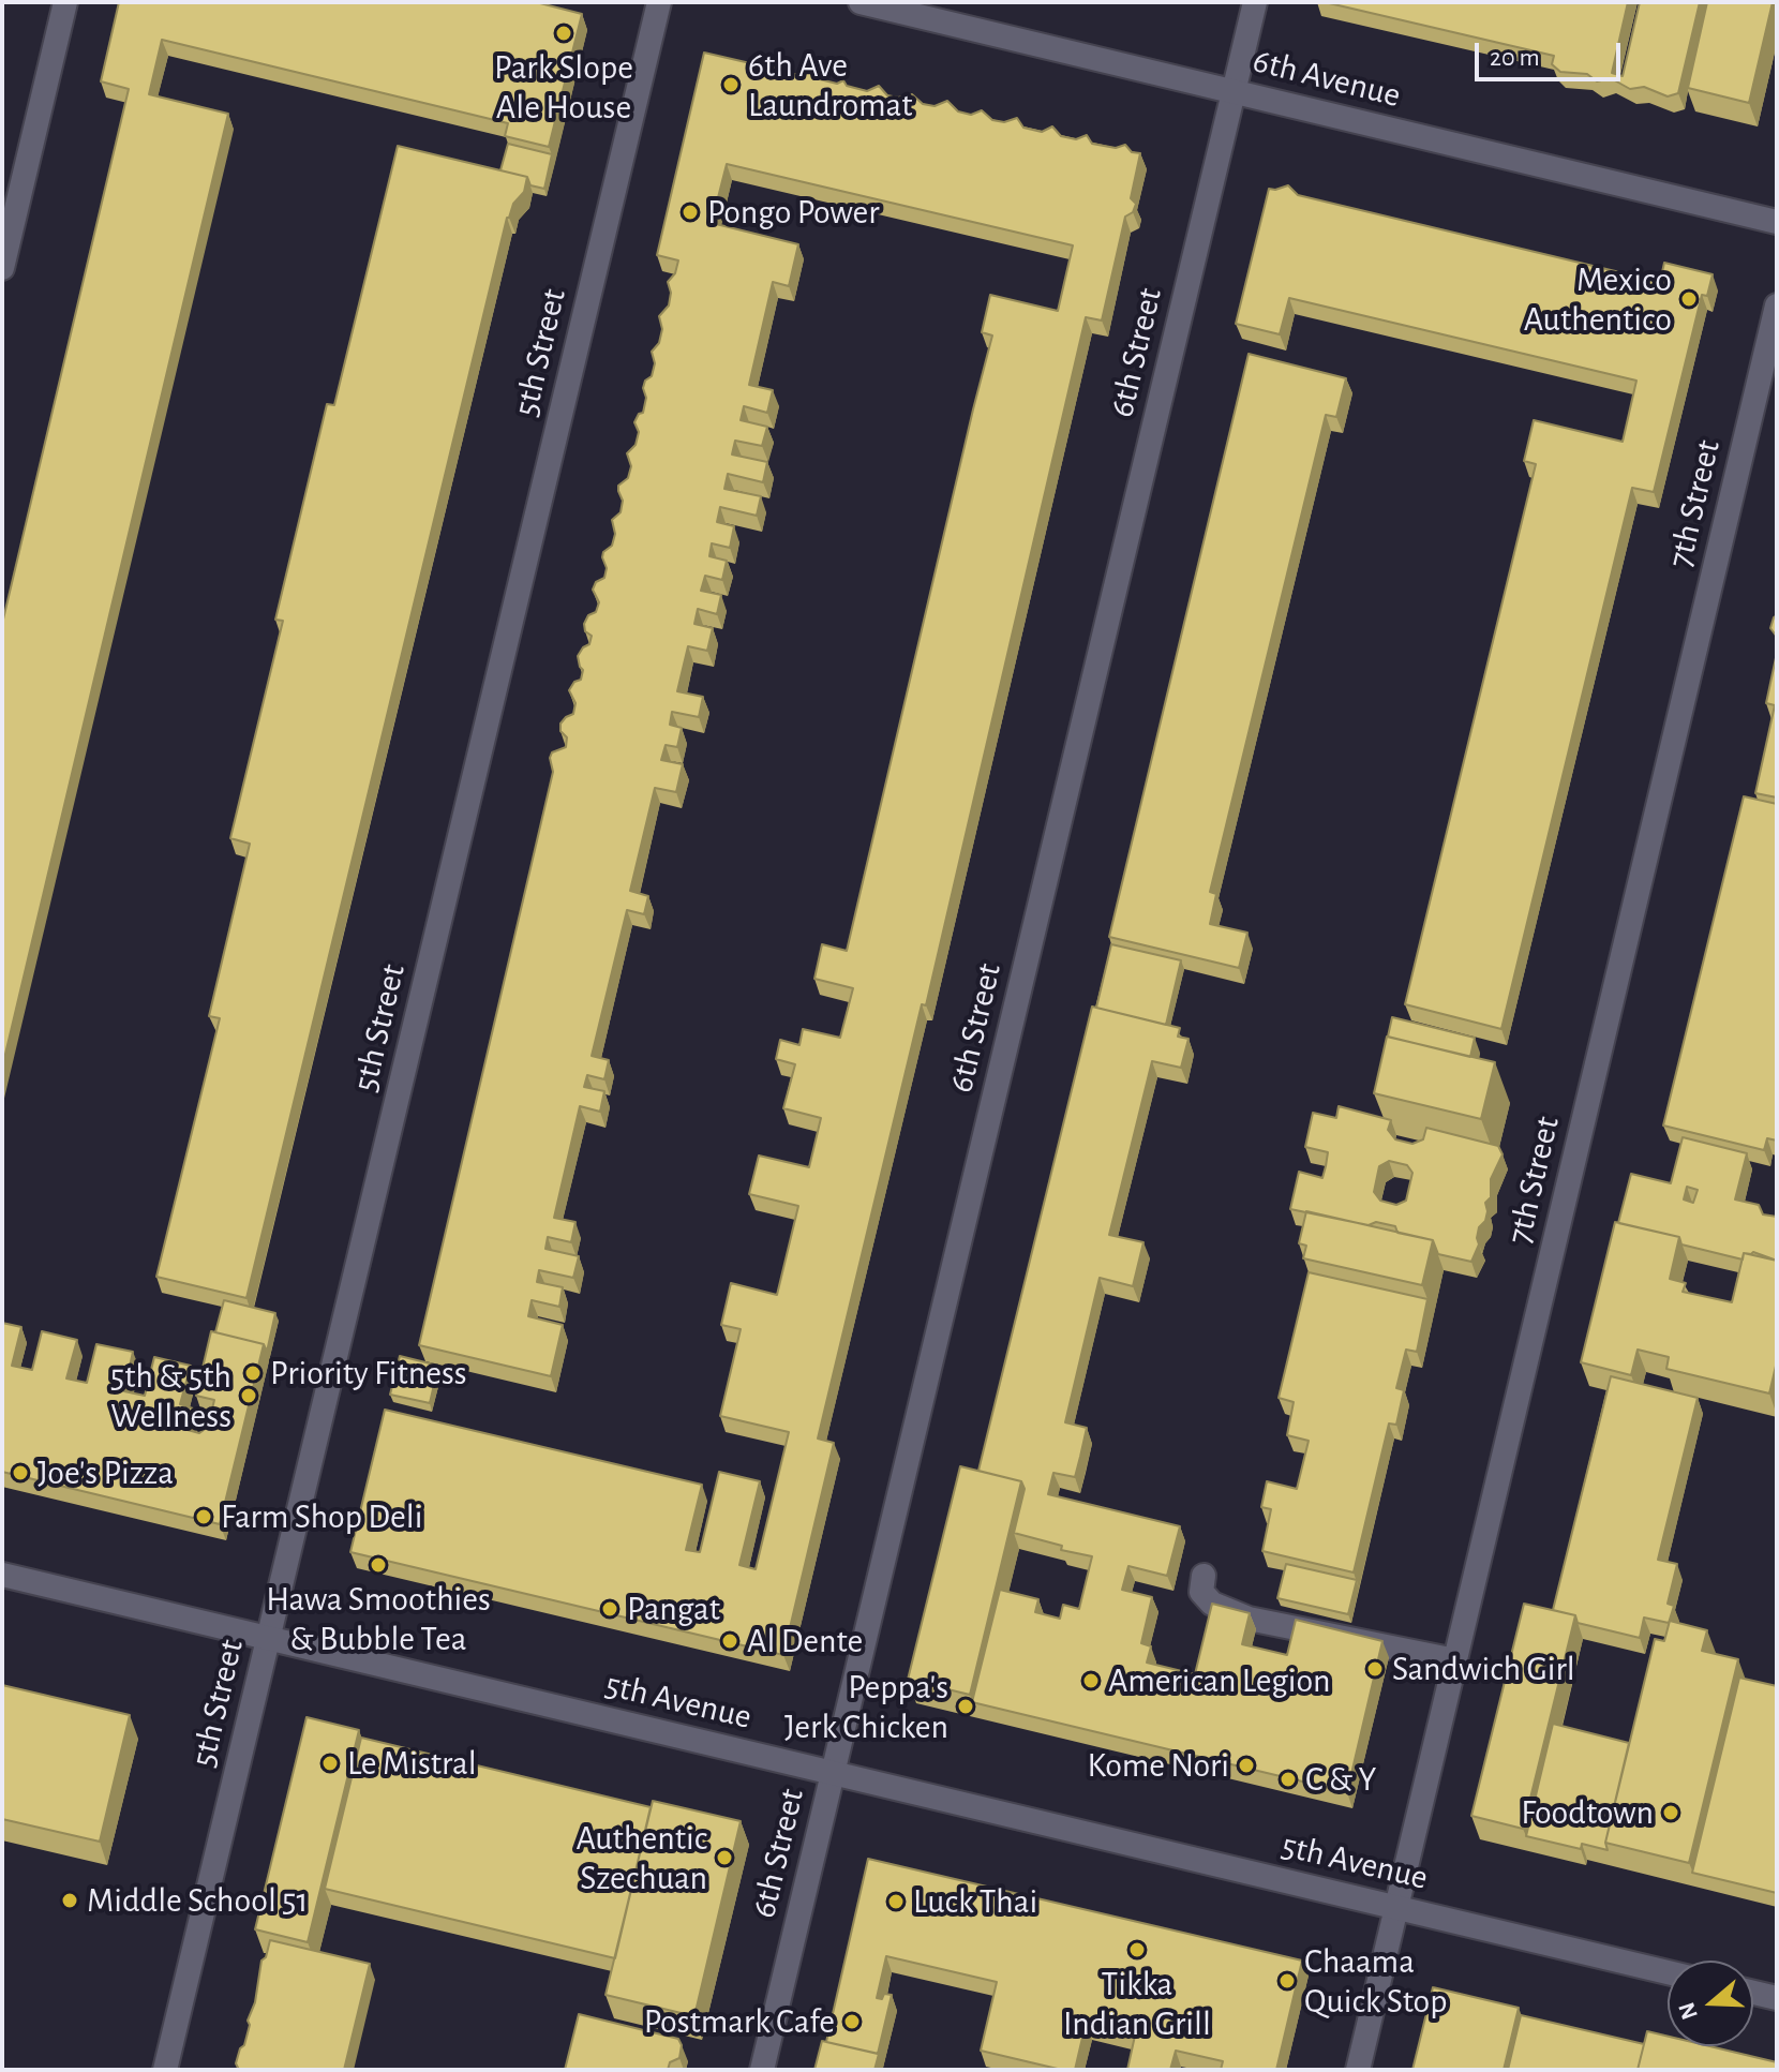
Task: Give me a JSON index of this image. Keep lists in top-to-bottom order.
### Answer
{
  "streets": {
    "street": [
      "6th Avenue",
      "5th Street",
      "6th Street",
      "7th Street",
      "5th Avenue"
    ]
  },
  "crossings": [
    ["6th Avenue", "6th Street"],
    ["5th Street", "5th Avenue"],
    ["6th Street", "5th Avenue"],
    ["7th Street", "5th Avenue"]
  ],
  "places": [
    "Park Slope Ale House",
    "6th Ave Laundromat",
    "Pongo Power",
    "Mexico Authentico",
    "Priority Fitness",
    "5th & 5th Wellness",
    "Joe's Pizza",
    "Farm Shop Deli",
    "Hawa Smoothies & Bubble Tea",
    "Pangat",
    "Al Dente",
    "Sandwich Girl",
    "American Legion",
    "Peppa's Jerk Chicken",
    "Le Mistral",
    "Kome Nori",
    "C & Y",
    "Foodtown",
    "Authentic Szechuan",
    "Middle School 51",
    "Luck Thai",
    "Tikka Indian Grill",
    "Chaama Quick Stop",
    "Postmark Cafe"
  ],
  "scale_bar": "20 m",
  "north": "left"
}
